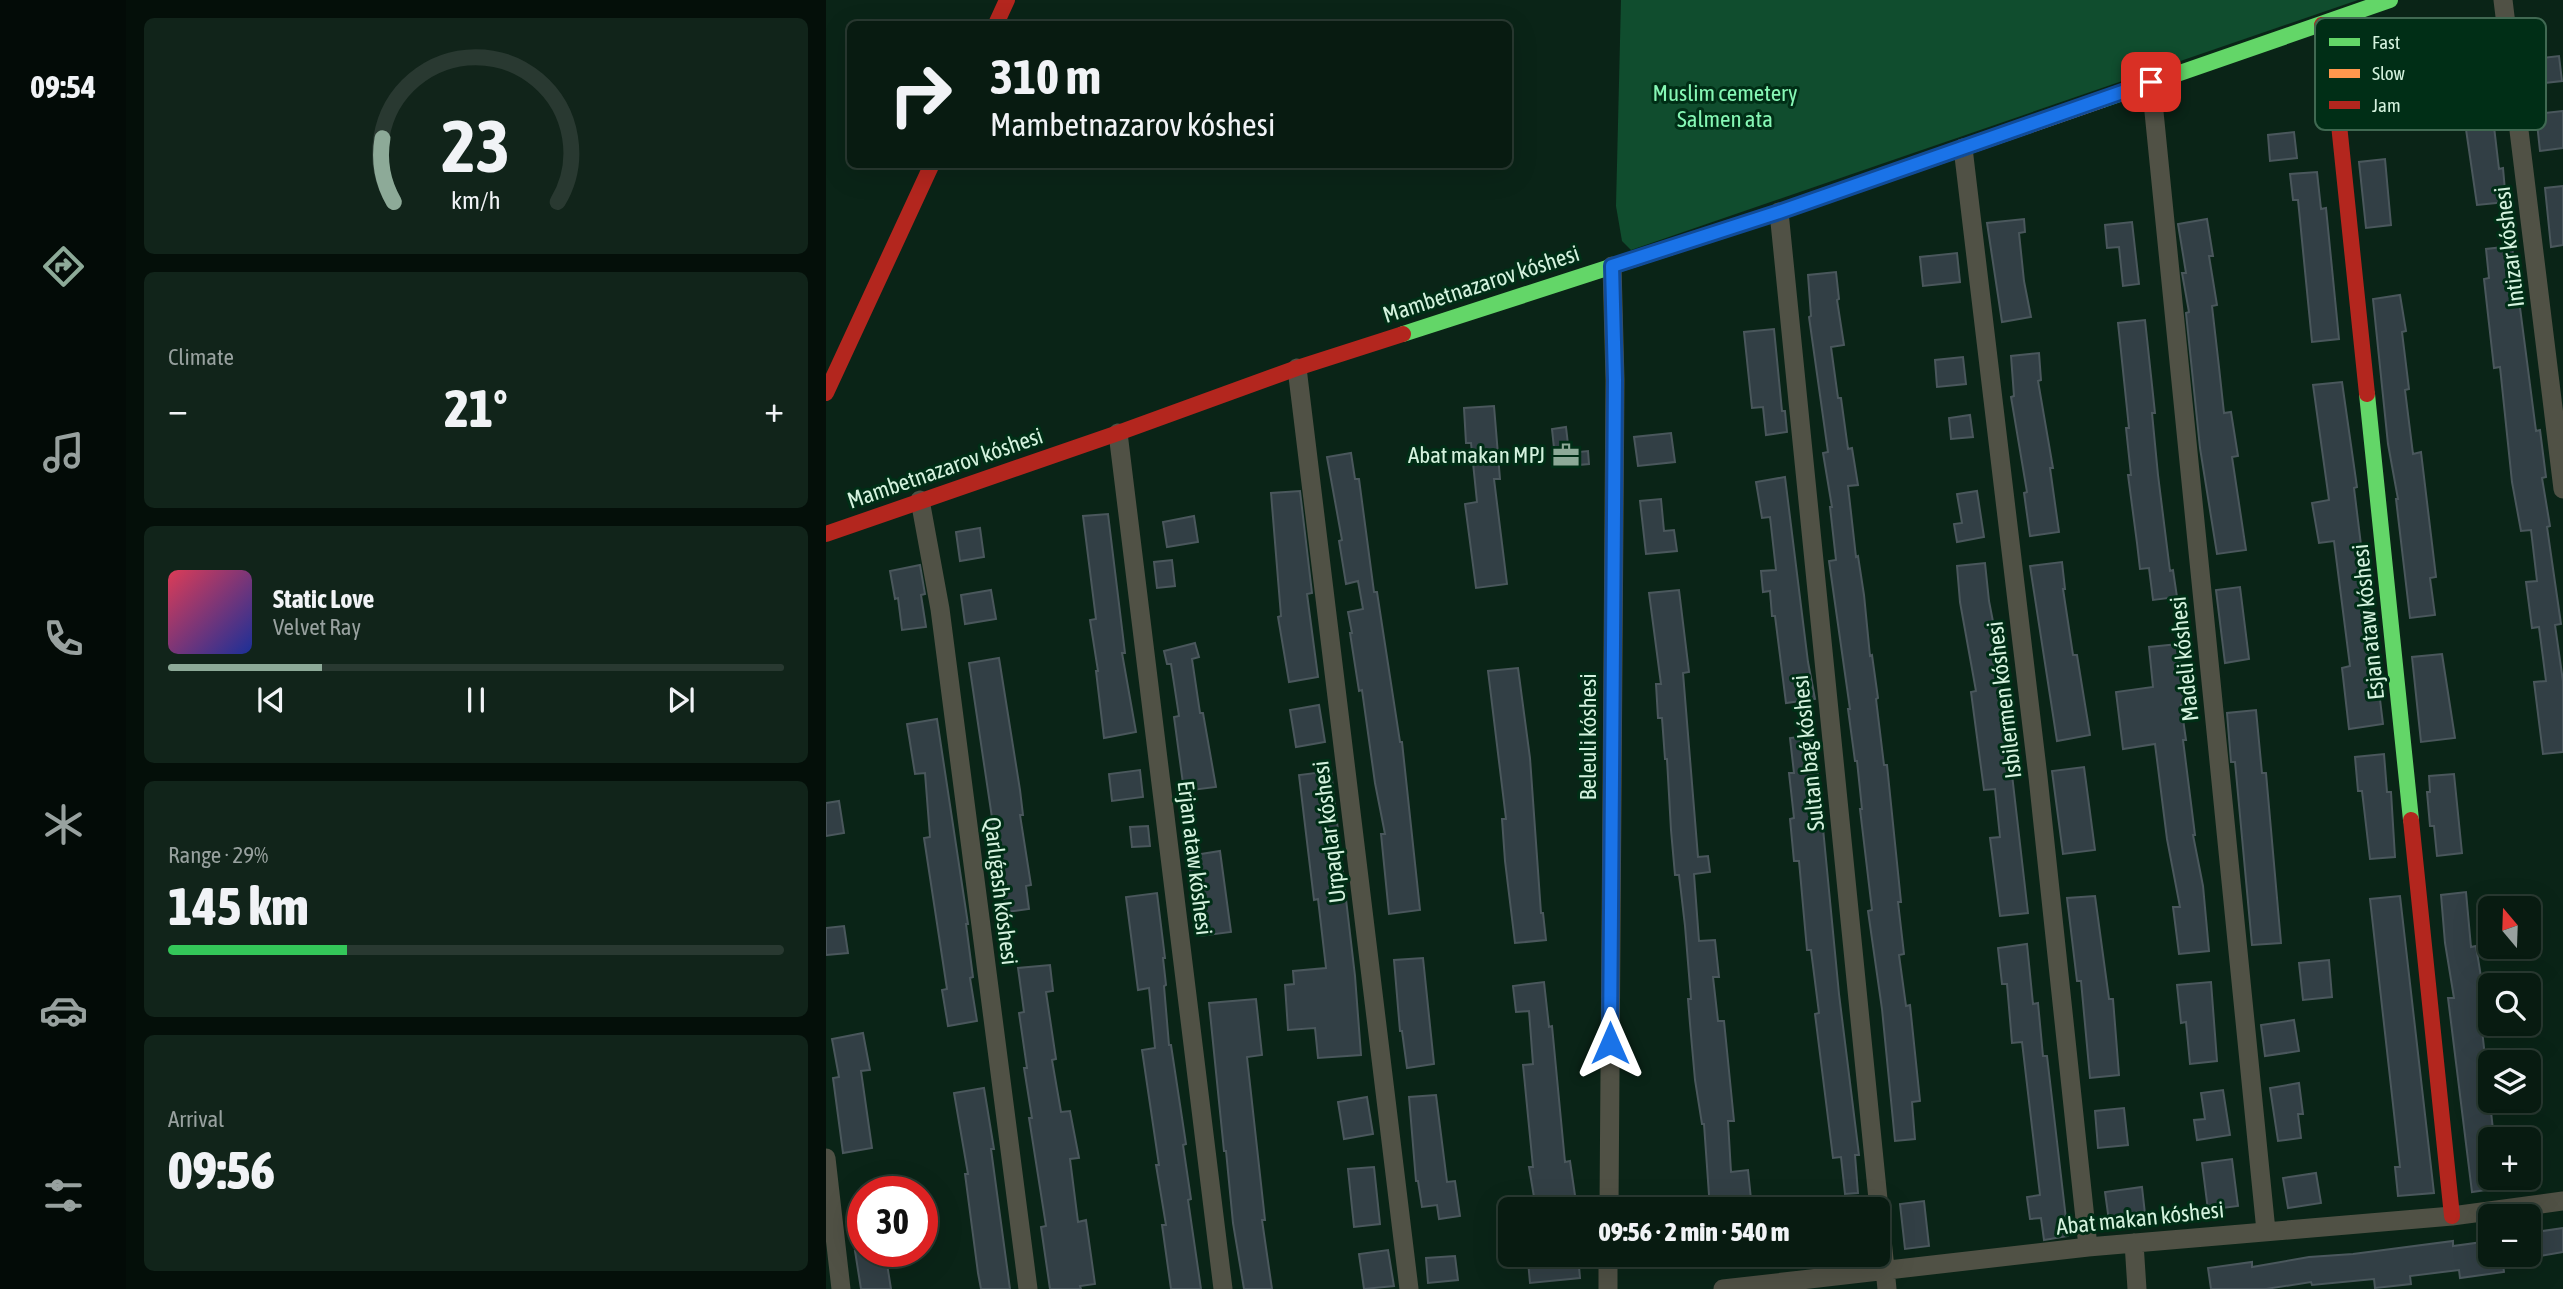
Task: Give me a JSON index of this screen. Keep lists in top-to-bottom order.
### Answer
{
  "streets": {
    "street": [
      "Intizar kóshesi",
      "Mambetnazarov kóshesi",
      "Esjan ataw kóshesi",
      "Madeli kóshesi",
      "Isbilermen kóshesi",
      "Beleuli kóshesi",
      "Sultan baǵ kóshesi",
      "Urpaqlar kóshesi",
      "Erjan ataw kóshesi",
      "Qarlıǵash kóshesi",
      "Abat makan kóshesi"
    ]
  },
  "crossings": [
    ["Mambetnazarov kóshesi", "Madeli kóshesi"],
    ["Mambetnazarov kóshesi", "Isbilermen kóshesi"],
    ["Mambetnazarov kóshesi", "Beleuli kóshesi"],
    ["Mambetnazarov kóshesi", "Sultan baǵ kóshesi"],
    ["Mambetnazarov kóshesi", "Urpaqlar kóshesi"],
    ["Mambetnazarov kóshesi", "Erjan ataw kóshesi"],
    ["Mambetnazarov kóshesi", "Qarlıǵash kóshesi"],
    ["Esjan ataw kóshesi", "Abat makan kóshesi"],
    ["Madeli kóshesi", "Abat makan kóshesi"],
    ["Isbilermen kóshesi", "Abat makan kóshesi"],
    ["Sultan baǵ kóshesi", "Abat makan kóshesi"]
  ],
  "parks": ["Muslim cemetery Salmen ata"],
  "places": {
    "office": ["Abat makan MPJ"]
  },
  "legend": ["Fast", "Slow", "Jam"],
  "north": "top",
  "page": {
    "tabs": "09:54",
    "turn": ["310 m", "Mambetnazarov kóshesi"],
    "tile": [
      "Climate",
      ["Range · 29%", "145 km"],
      ["Arrival", "09:56"]
    ],
    "heat": ["−", "21°", "+"],
    "song": ["Static Love", "Velvet Ray"],
    "map_buttons": ["+", "−"],
    "limit": "30",
    "trip": "09:56 · 2 min · 540 m",
    "gauge": ["23", "km/h"]
  }
}
